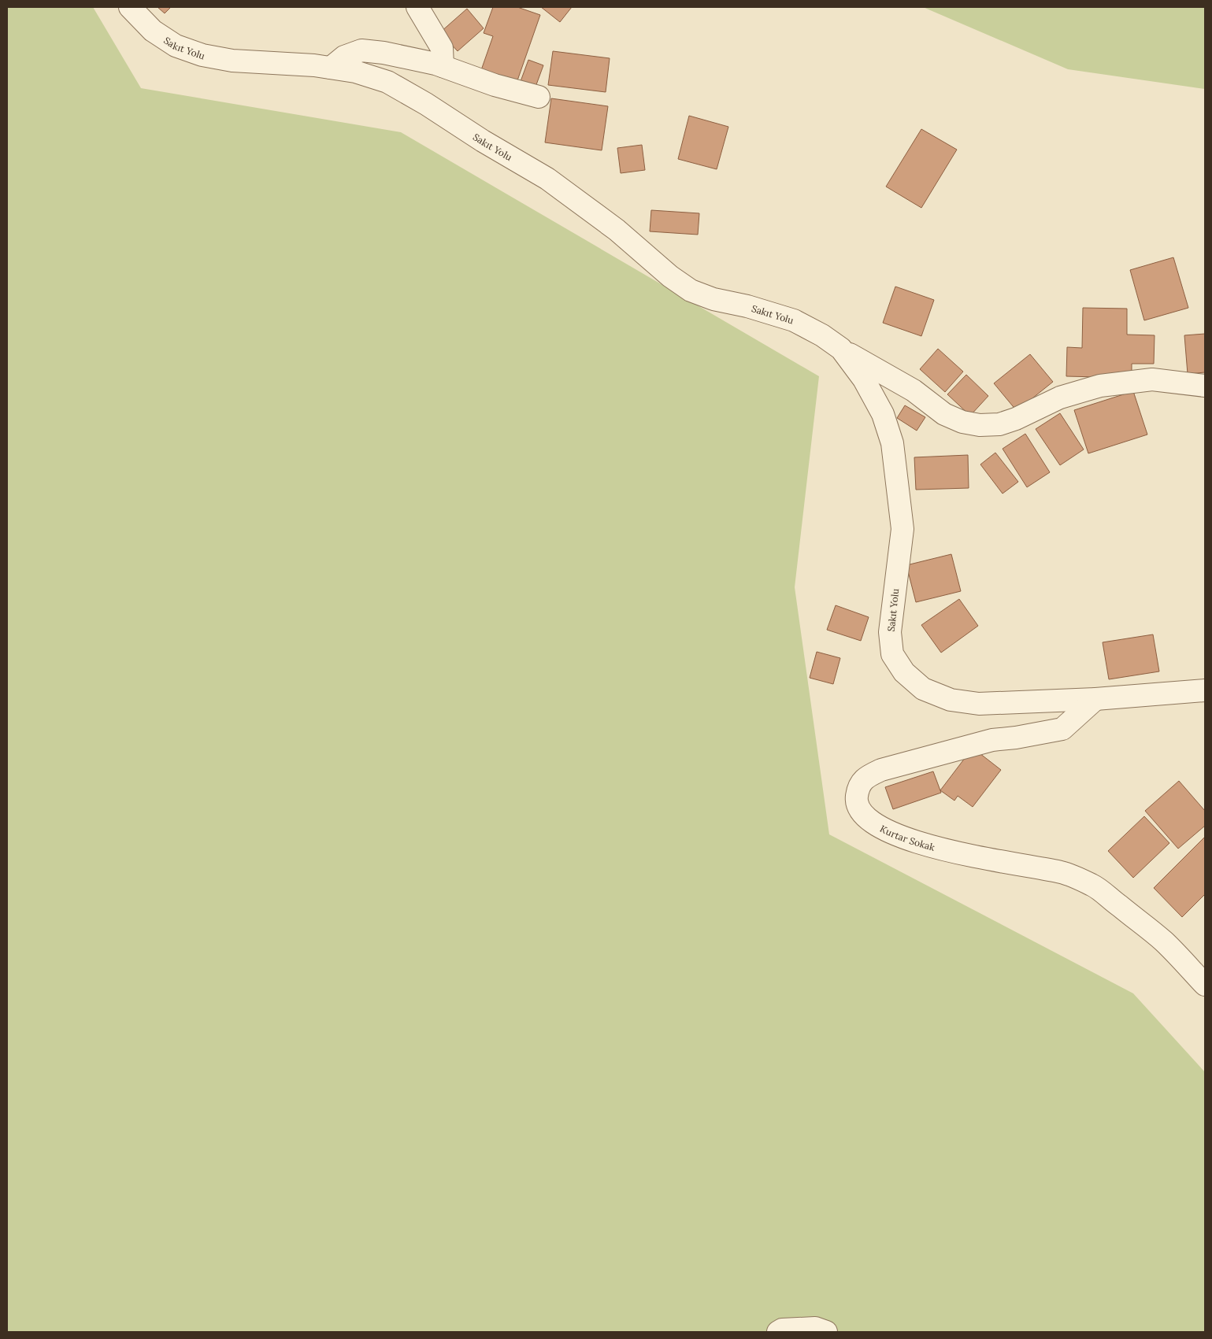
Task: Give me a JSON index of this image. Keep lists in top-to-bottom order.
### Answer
{
  "streets": {
    "street": ["Sakıt Yolu", "Kurtar Sokak"]
  },
  "crossings": [
    ["Sakıt Yolu", "Kurtar Sokak"]
  ]
}
